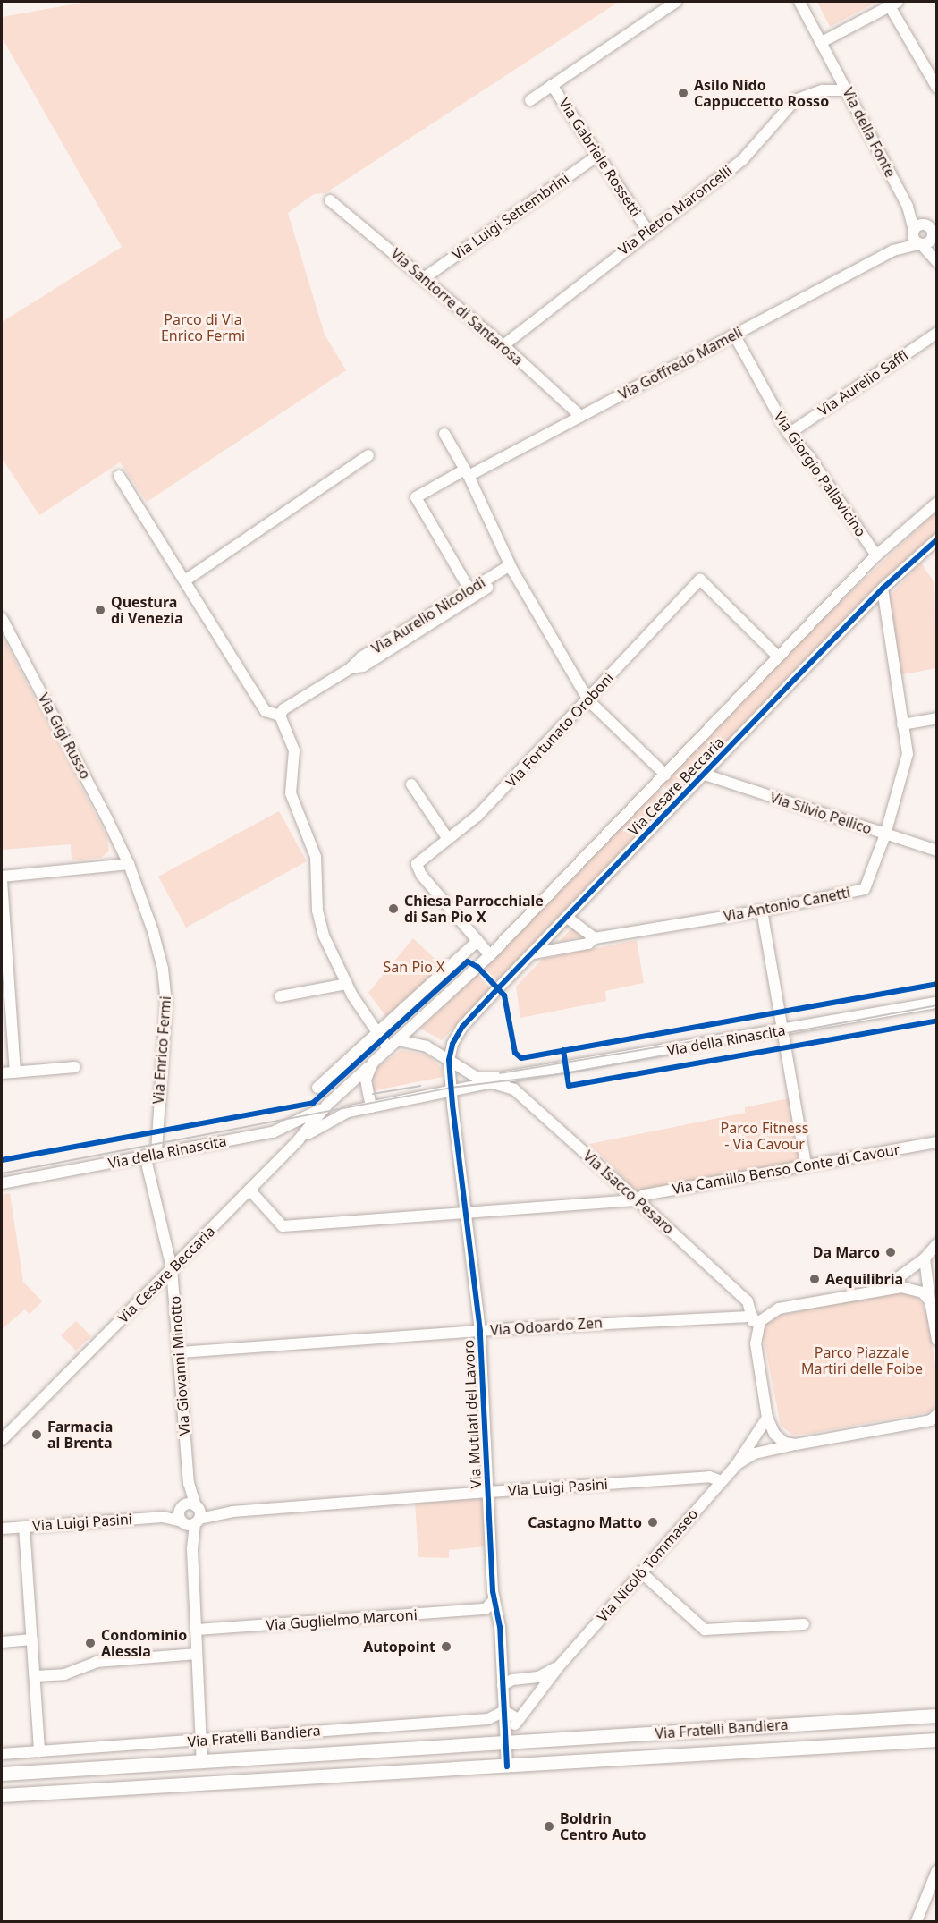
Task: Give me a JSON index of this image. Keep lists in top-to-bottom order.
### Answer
{
  "streets": {
    "main road": ["Via Fratelli Bandiera"],
    "street": [
      "Via della Fonte",
      "Via Gabriele Rossetti",
      "Via Pietro Maroncelli",
      "Via Luigi Settembrini",
      "Via Santorre di Santarosa",
      "Via Goffredo Mameli",
      "Via Aurelio Saffi",
      "Via Giorgio Pallavicino",
      "Via Aurelio Nicolodi",
      "Via Fortunato Oroboni",
      "Via Gigi Russo",
      "Via Cesare Beccaria",
      "Via Silvio Pellico",
      "Via Antonio Canetti",
      "Via della Rinascita",
      "Via Enrico Fermi",
      "Via Camillo Benso Conte di Cavour",
      "Via Isacco Pesaro",
      "Via Odoardo Zen",
      "Via Giovanni Minotto",
      "Via Mutilati del Lavoro",
      "Via Luigi Pasini",
      "Via Nicolò Tommaseo",
      "Via Guglielmo Marconi"
    ]
  },
  "crossings": [
    ["Via della Fonte", "Via Pietro Maroncelli"],
    ["Via della Fonte", "Via Goffredo Mameli"],
    ["Via Gabriele Rossetti", "Via Pietro Maroncelli"],
    ["Via Gabriele Rossetti", "Via Luigi Settembrini"],
    ["Via Pietro Maroncelli", "Via Santorre di Santarosa"],
    ["Via Luigi Settembrini", "Via Santorre di Santarosa"],
    ["Via Santorre di Santarosa", "Via Goffredo Mameli"],
    ["Via Goffredo Mameli", "Via Giorgio Pallavicino"],
    ["Via Goffredo Mameli", "Via Aurelio Nicolodi"],
    ["Via Aurelio Saffi", "Via Giorgio Pallavicino"],
    ["Via Giorgio Pallavicino", "Via Cesare Beccaria"],
    ["Via Fortunato Oroboni", "Via Cesare Beccaria"],
    ["Via Gigi Russo", "Via Enrico Fermi"],
    ["Via Cesare Beccaria", "Via Silvio Pellico"],
    ["Via Cesare Beccaria", "Via Antonio Canetti"],
    ["Via Cesare Beccaria", "Via della Rinascita"],
    ["Via Cesare Beccaria", "Via Camillo Benso Conte di Cavour"],
    ["Via Cesare Beccaria", "Via Giovanni Minotto"],
    ["Via Cesare Beccaria", "Via Mutilati del Lavoro"],
    ["Via Silvio Pellico", "Via Antonio Canetti"],
    ["Via della Rinascita", "Via Enrico Fermi"],
    ["Via della Rinascita", "Via Giovanni Minotto"],
    ["Via Camillo Benso Conte di Cavour", "Via Isacco Pesaro"],
    ["Via Camillo Benso Conte di Cavour", "Via Mutilati del Lavoro"],
    ["Via Isacco Pesaro", "Via Odoardo Zen"],
    ["Via Odoardo Zen", "Via Giovanni Minotto"],
    ["Via Odoardo Zen", "Via Mutilati del Lavoro"],
    ["Via Giovanni Minotto", "Via Luigi Pasini"],
    ["Via Giovanni Minotto", "Via Guglielmo Marconi"],
    ["Via Mutilati del Lavoro", "Via Luigi Pasini"],
    ["Via Mutilati del Lavoro", "Via Nicolò Tommaseo"],
    ["Via Mutilati del Lavoro", "Via Fratelli Bandiera"],
    ["Via Luigi Pasini", "Via Nicolò Tommaseo"],
    ["Via Nicolò Tommaseo", "Via Fratelli Bandiera"]
  ],
  "parks": [
    "Parco di Via Enrico Fermi",
    "San Pio X",
    "Parco Fitness - Via Cavour",
    "Parco Piazzale Martiri delle Foibe"
  ],
  "places": [
    "Asilo Nido Cappuccetto Rosso",
    "Questura di Venezia",
    "Chiesa Parrocchiale di San Pio X",
    "Da Marco",
    "Aequilibria",
    "Farmacia al Brenta",
    "Castagno Matto",
    "Condominio Alessia",
    "Autopoint",
    "Boldrin Centro Auto"
  ]
}
